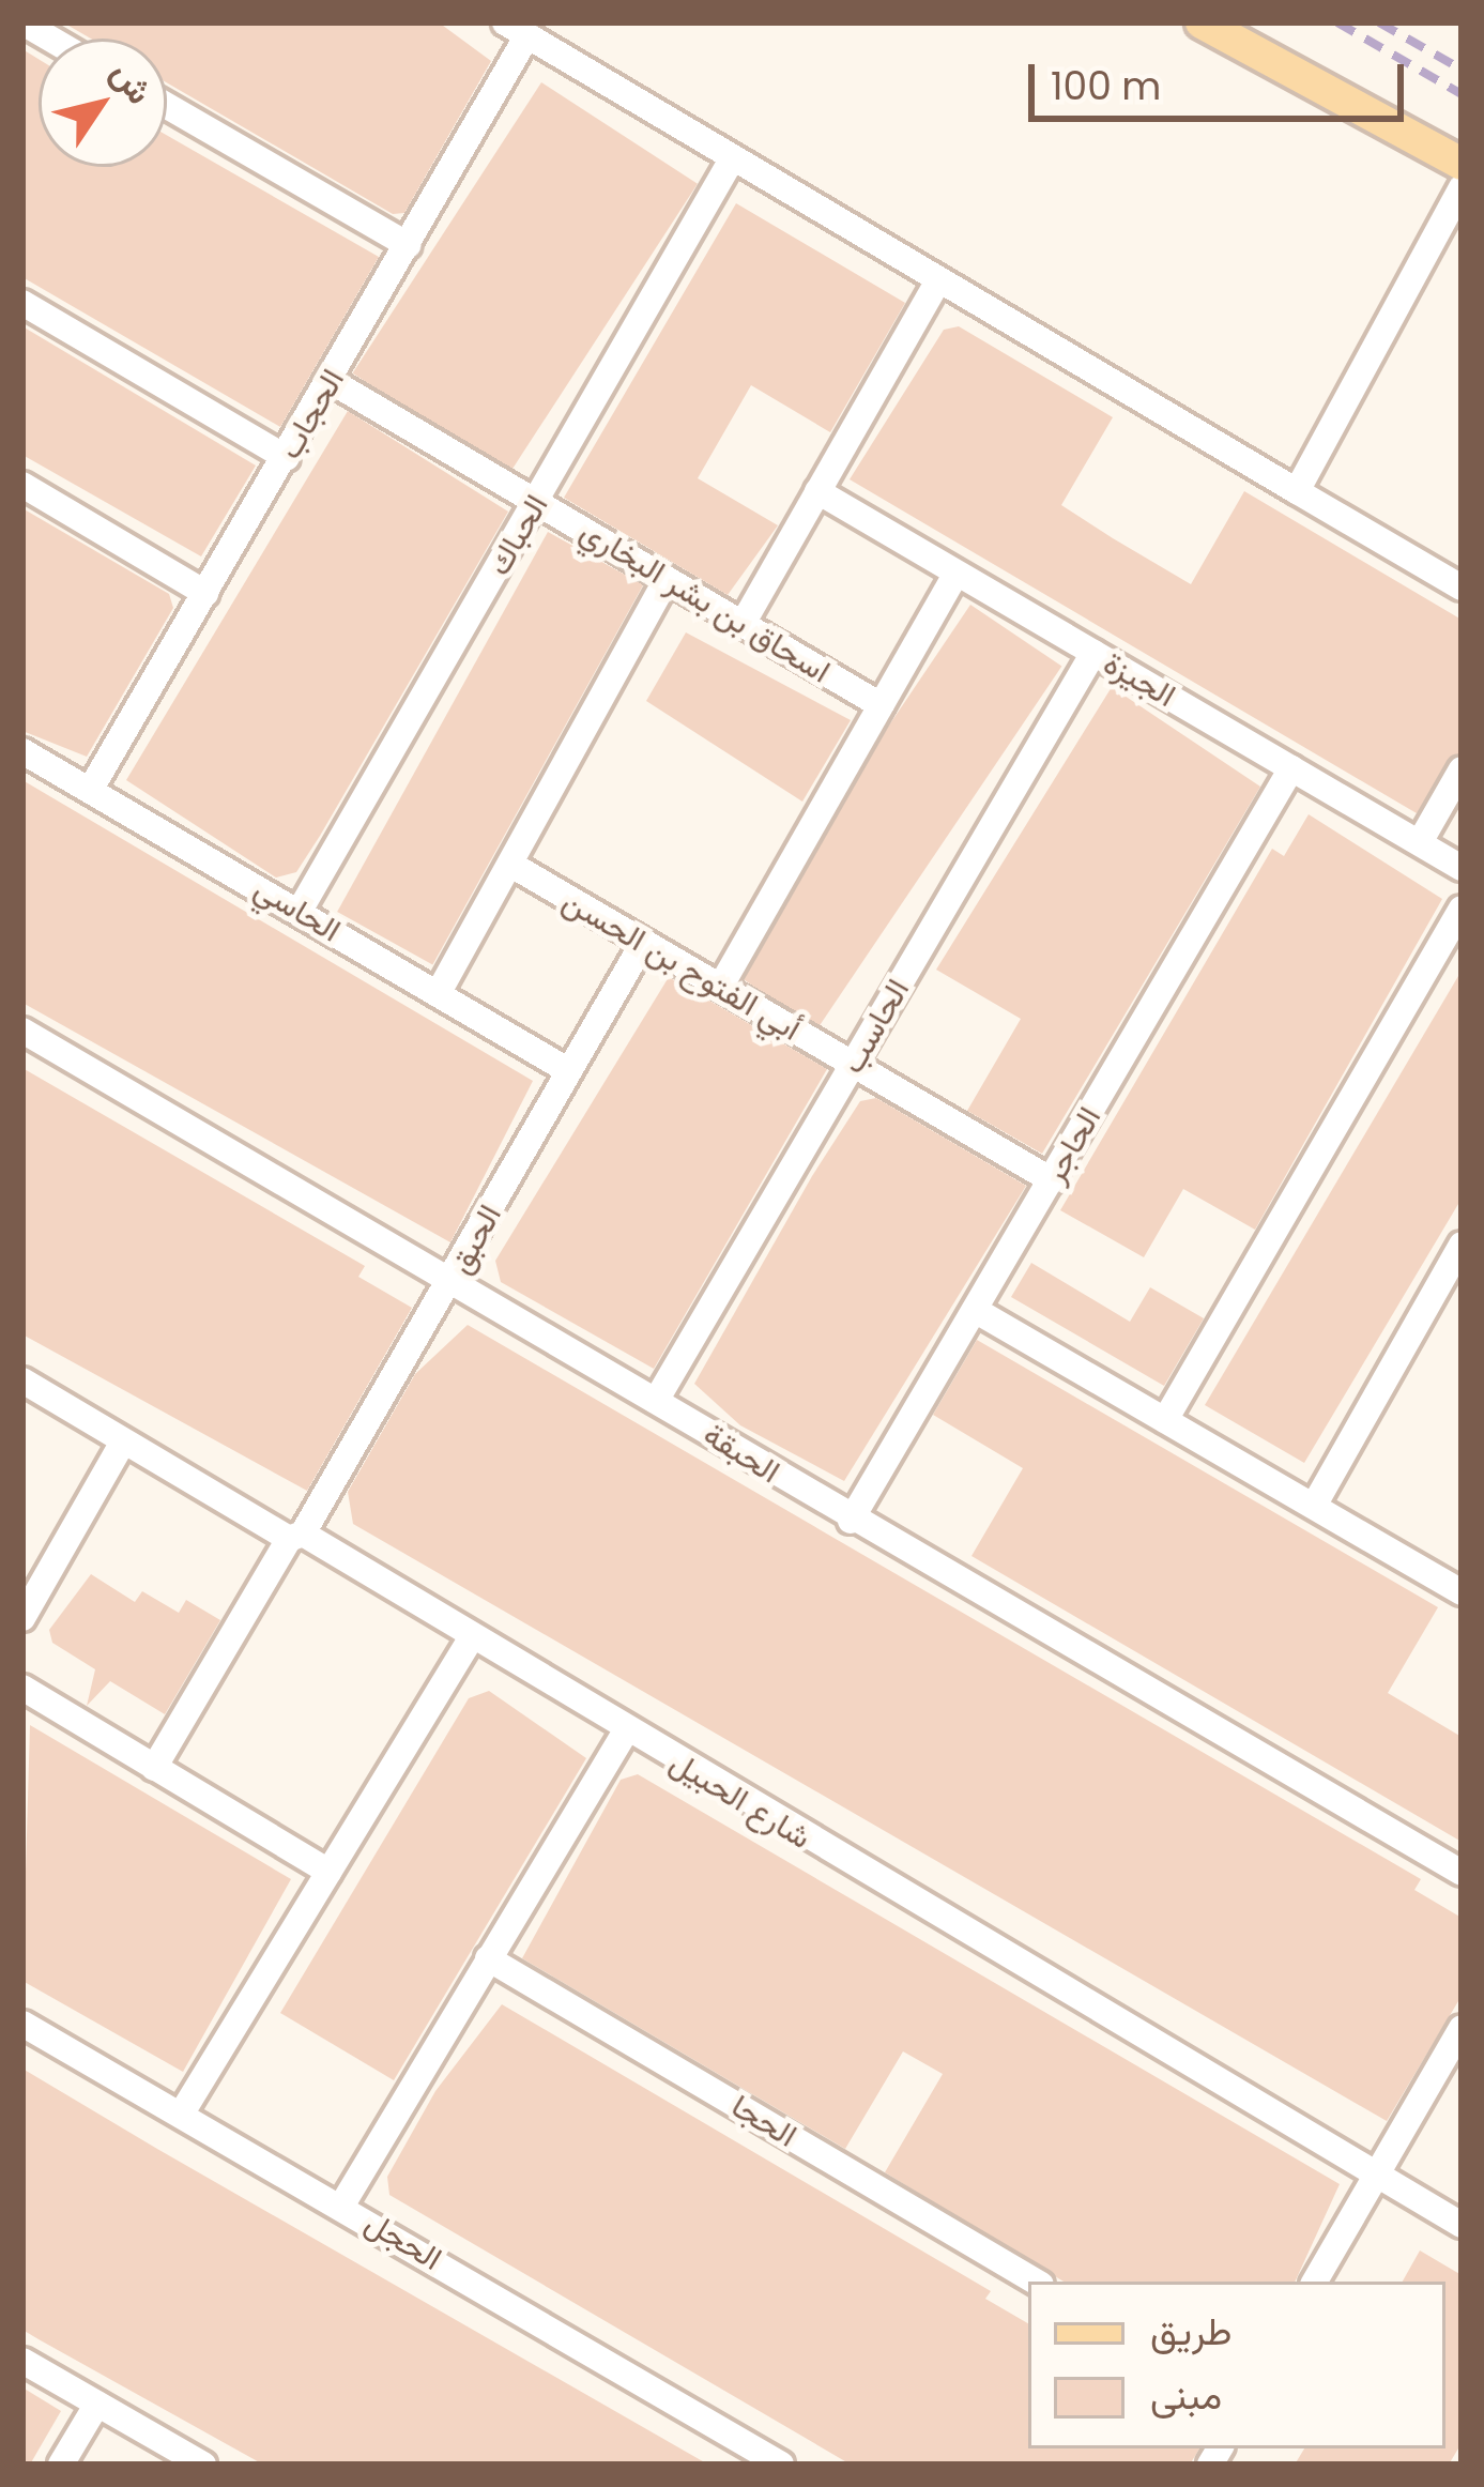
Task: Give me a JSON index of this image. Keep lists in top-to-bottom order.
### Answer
{
  "streets": {
    "street": [
      "الحجاب",
      "الحباك",
      "اسحاق بن بشر البخاري",
      "الجيزة",
      "الحاسي",
      "أبي الفتوح بن الحسن",
      "الحاسب",
      "الحاجر",
      "الحبق",
      "الحبقة",
      "شارع الحبيل",
      "الحجا",
      "الحجل"
    ]
  },
  "crossings": [
    ["الحجاب", "اسحاق بن بشر البخاري"],
    ["الحجاب", "الحاسي"],
    ["الحباك", "اسحاق بن بشر البخاري"],
    ["الحباك", "الحاسي"],
    ["الجيزة", "الحاسب"],
    ["الجيزة", "الحاجر"],
    ["الحاسي", "الحبق"],
    ["أبي الفتوح بن الحسن", "الحاسب"],
    ["أبي الفتوح بن الحسن", "الحاجر"],
    ["أبي الفتوح بن الحسن", "الحبق"],
    ["الحاسب", "الحبقة"],
    ["الحاجر", "الحبقة"],
    ["الحبق", "الحبقة"],
    ["الحبق", "شارع الحبيل"]
  ],
  "legend": ["طريق", "مبنى"],
  "scale_bar": "100 m",
  "north": "top right"
}
